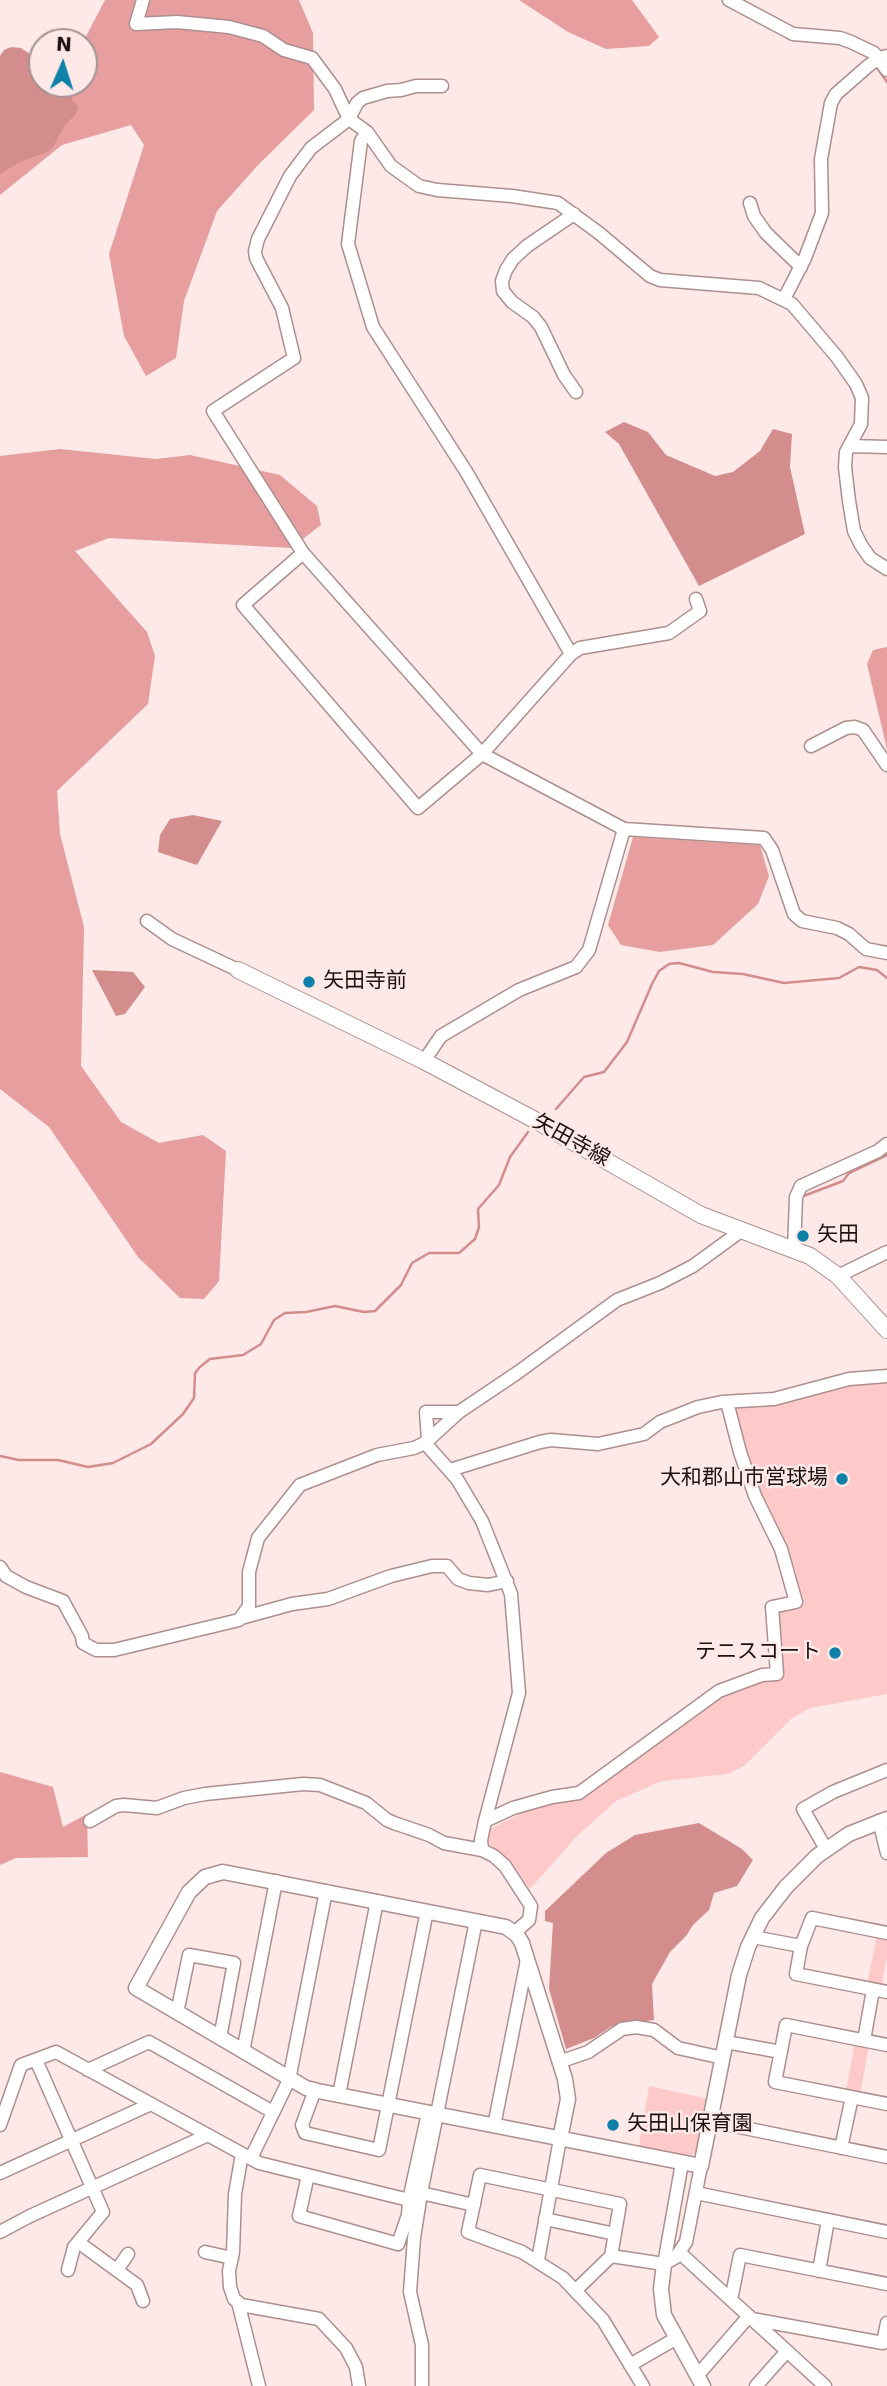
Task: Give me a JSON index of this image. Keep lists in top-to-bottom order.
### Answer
{
  "streets": {
    "main road": ["矢田寺線"]
  },
  "places": [
    "矢田寺前",
    "矢田",
    "大和郡山市営球場",
    "テニスコート",
    "矢田山保育園"
  ],
  "north": "top"
}
